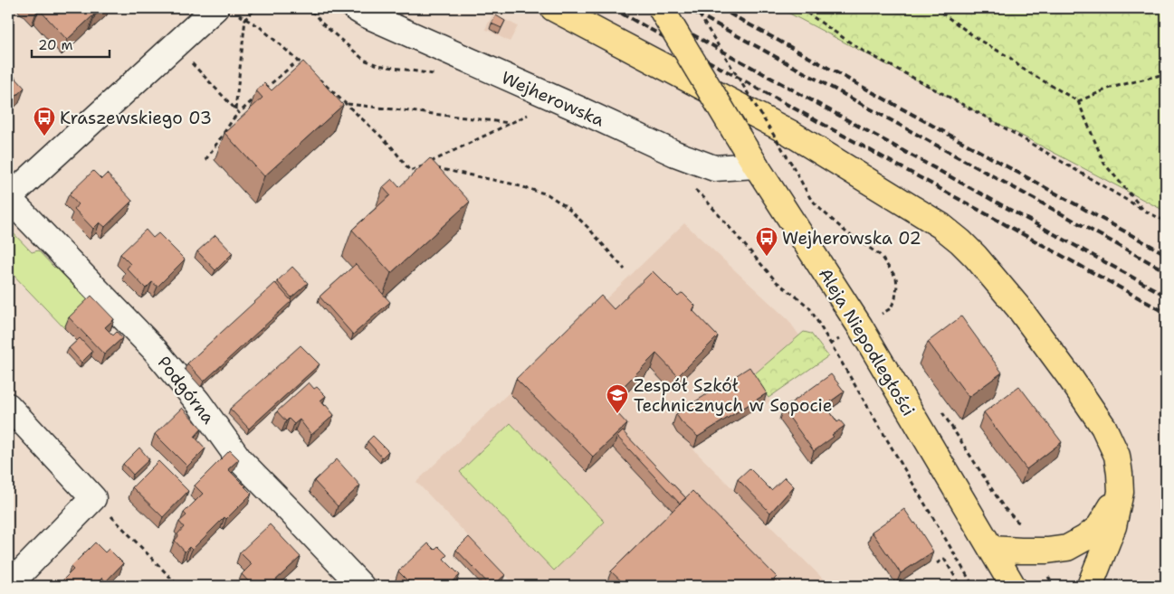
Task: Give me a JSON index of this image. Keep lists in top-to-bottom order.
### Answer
{
  "streets": {
    "main road": ["Aleja Niepodległości"],
    "street": ["Wejherowska", "Podgórna"]
  },
  "crossings": [
    ["Wejherowska", "Aleja Niepodległości"]
  ],
  "places": {
    "bus stop": ["Kraszewskiego 03", "Wejherowska 02"],
    "school or university": ["Zespół Szkół Technicznych w Sopocie"]
  },
  "scale_bar": "20 m"
}
